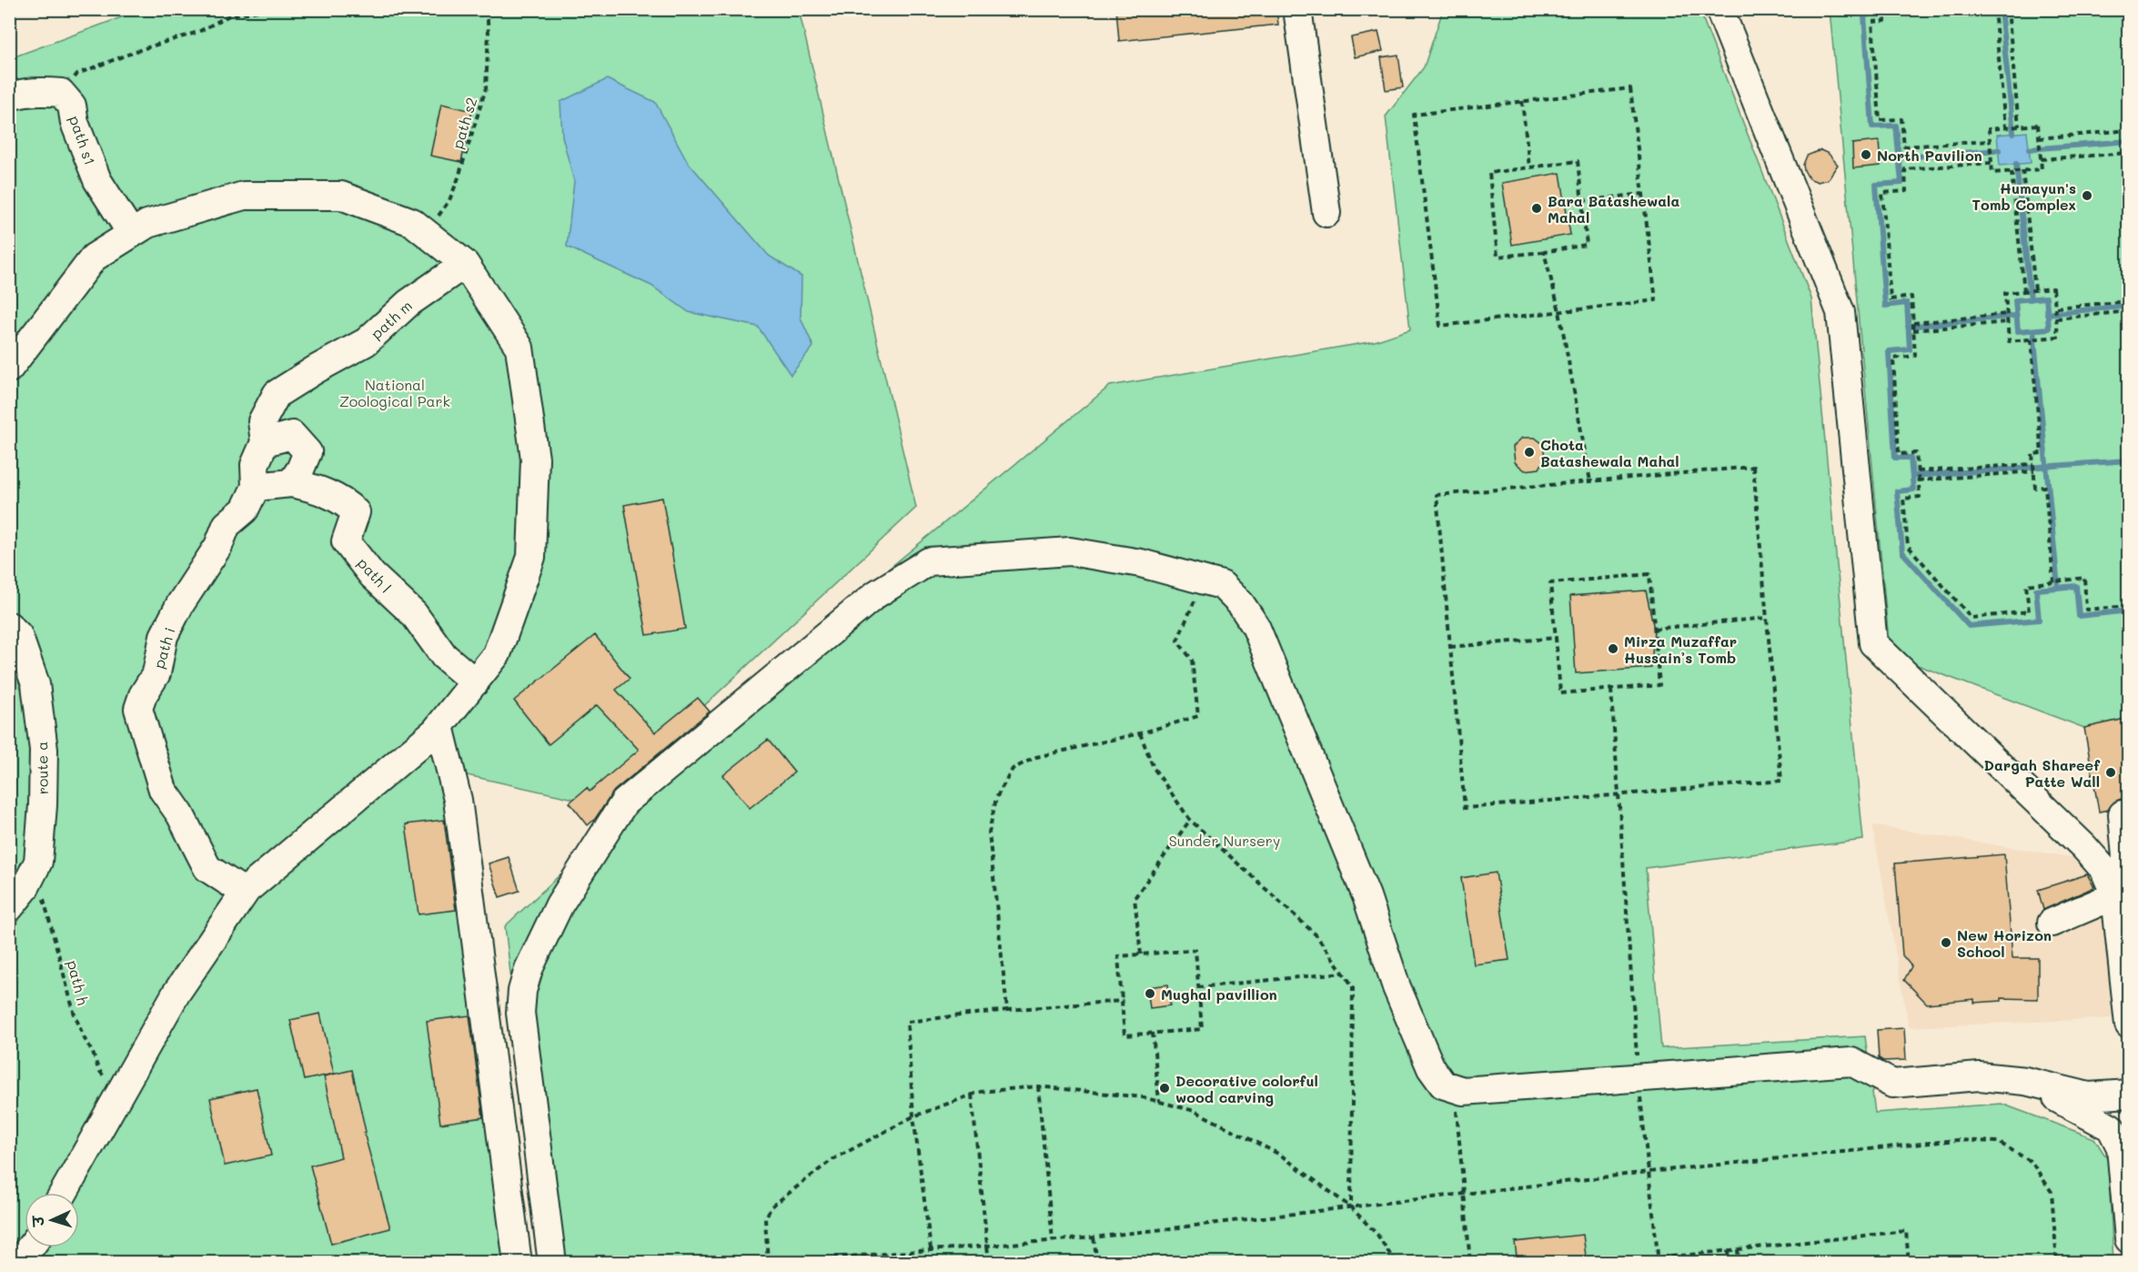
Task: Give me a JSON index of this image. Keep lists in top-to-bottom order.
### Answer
{
  "streets": {
    "street": [
      "path s1",
      "path m",
      "path l",
      "path i",
      "route a"
    ],
    "path": ["path s2", "path h"]
  },
  "crossings": [
    ["path l", "path i"],
    ["route a", "path h"]
  ],
  "parks": ["National Zoological Park", "Sunder Nursery"],
  "places": [
    "North Pavilion",
    "Humayun's Tomb Complex",
    "Bara Batashewala Mahal",
    "Chota Batashewala Mahal",
    "Mirza Muzaffar Hussain’s Tomb",
    "Dargah Shareef Patte Wall",
    "New Horizon School",
    "Mughal pavillion",
    "Decorative colorful wood carving"
  ],
  "north": "left"
}
